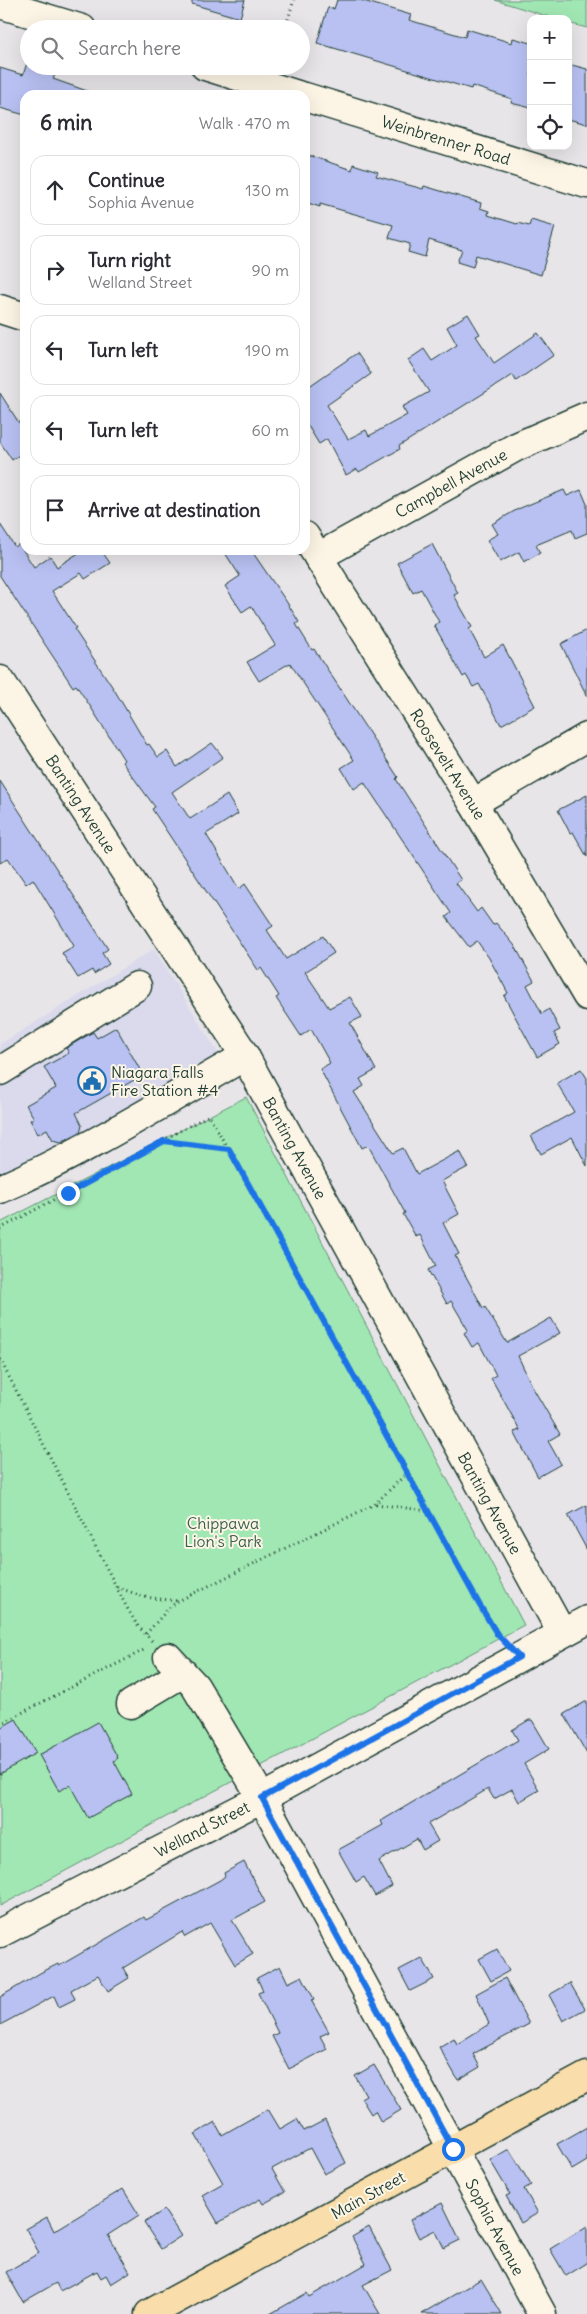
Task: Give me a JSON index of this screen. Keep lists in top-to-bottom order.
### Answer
{
  "streets": {
    "main road": ["Main Street"],
    "street": [
      "Weinbrenner Road",
      "Campbell Avenue",
      "Roosevelt Avenue",
      "Banting Avenue",
      "Welland Street",
      "Sophia Avenue"
    ]
  },
  "crossings": [
    ["Campbell Avenue", "Roosevelt Avenue"],
    ["Banting Avenue", "Welland Street"],
    ["Welland Street", "Sophia Avenue"],
    ["Main Street", "Sophia Avenue"]
  ],
  "parks": ["Chippawa Lion's Park"],
  "places": {
    "public building": ["Niagara Falls Fire Station #4"]
  },
  "page": {
    "map_buttons": ["+", "−"],
    "search": "Search here",
    "heading": ["6 min", "Walk · 470 m"],
    "list": [
      ["Continue", "Sophia Avenue", "130 m"],
      ["Turn right", "Welland Street", "90 m"],
      ["Turn left", "190 m"],
      ["Turn left", "60 m"],
      "Arrive at destination"
    ]
  }
}
